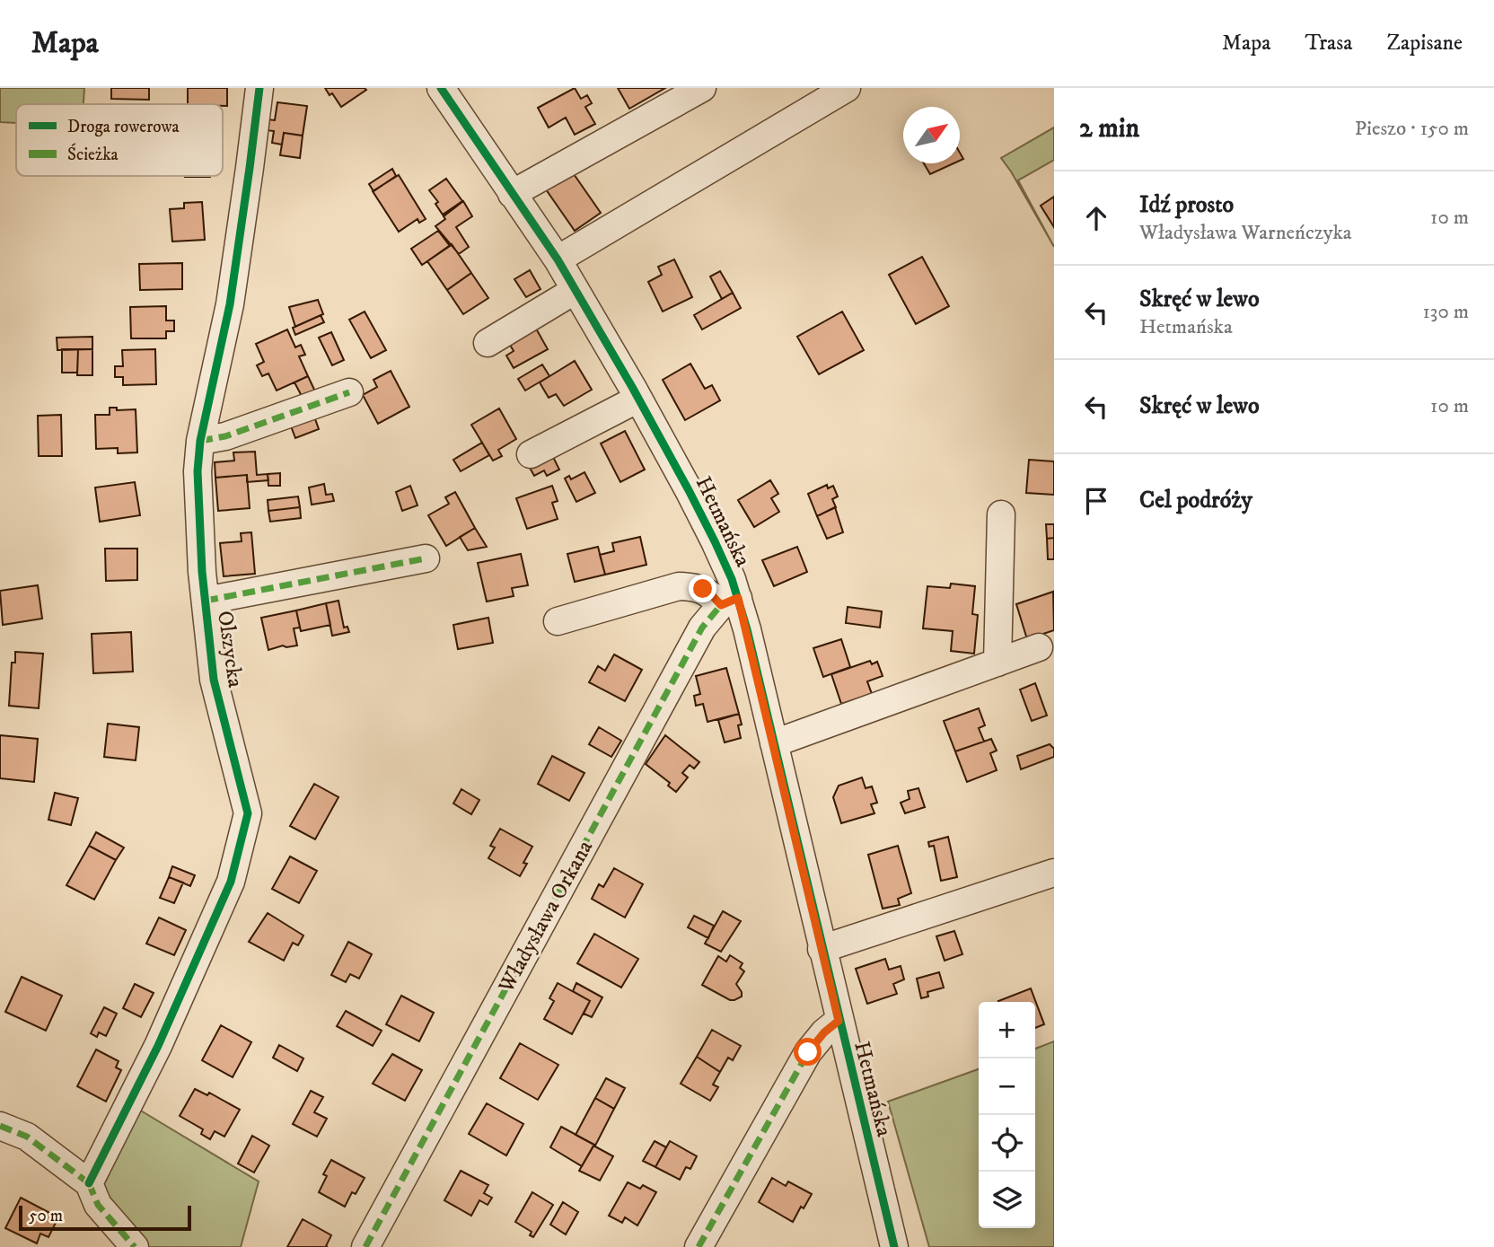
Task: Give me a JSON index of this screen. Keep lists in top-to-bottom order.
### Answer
{
  "streets": {
    "street": ["Hetmańska", "Olszycka", "Władysława Orkana"]
  },
  "crossings": [
    ["Hetmańska", "Władysława Orkana"]
  ],
  "legend": ["Droga rowerowa", "Ścieżka"],
  "scale_bar": "50 m",
  "north": "top right",
  "page": {
    "header": "Mapa",
    "nav": ["Mapa", "Trasa", "Zapisane"],
    "heading": ["2 min", "Pieszo · 150 m"],
    "list": [
      ["Idź prosto", "Władysława Warneńczyka", "10 m"],
      ["Skręć w lewo", "Hetmańska", "130 m"],
      ["Skręć w lewo", "10 m"],
      "Cel podróży"
    ],
    "map_buttons": ["+", "−"],
    "scale": "50 m"
  }
}
